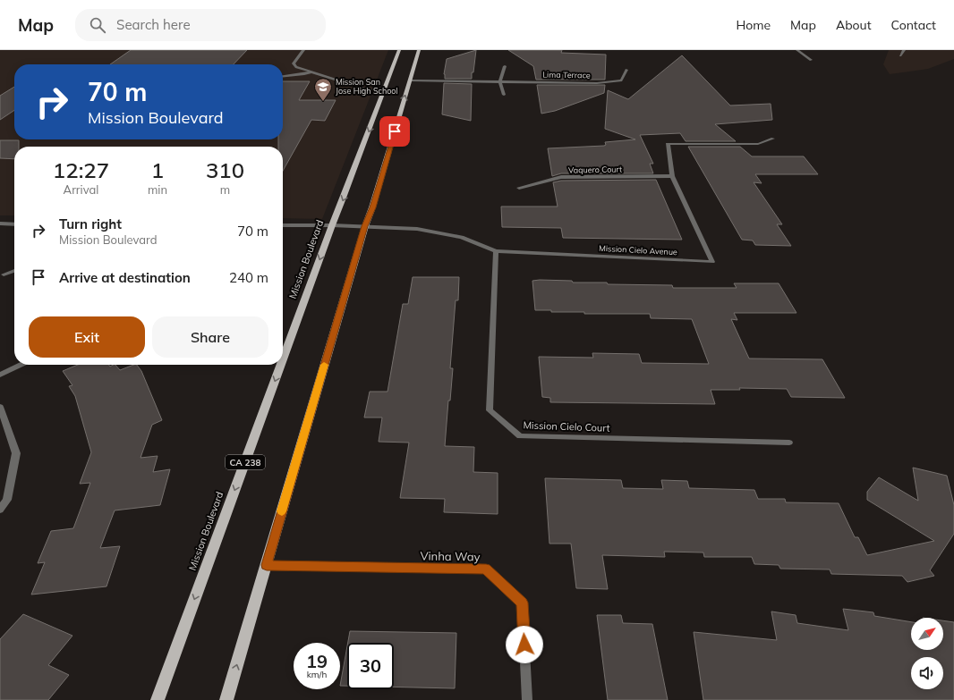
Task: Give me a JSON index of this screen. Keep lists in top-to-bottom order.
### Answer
{
  "streets": {
    "main road": ["Mission Boulevard", "CA 238"],
    "street": [
      "Lima Terrace",
      "Vaquero Court",
      "Mission Cielo Avenue",
      "Mission Cielo Court",
      "Vinha Way"
    ]
  },
  "crossings": [
    ["Vaquero Court", "Mission Cielo Avenue"],
    ["Mission Cielo Avenue", "Mission Boulevard"],
    ["Mission Cielo Avenue", "Mission Cielo Court"]
  ],
  "places": {
    "school or university": ["Mission San Jose High School"]
  },
  "north": "top right",
  "page": {
    "header": "Map",
    "search": "Search here",
    "nav": [
      "Home",
      "Map",
      "About",
      "Contact"
    ],
    "turn": ["70 m", "Mission Boulevard"],
    "eta": [
      "12:27",
      "Arrival",
      "1",
      "min",
      "310",
      "m"
    ],
    "list": [
      {
        "name": "Turn right",
        "note": "Mission Boulevard",
        "value": "70 m"
      },
      {
        "name": "Arrive at destination",
        "value": "240 m"
      }
    ],
    "buttons": ["Exit", "Share"],
    "speed": "19 km/h",
    "limit": "30"
  }
}
